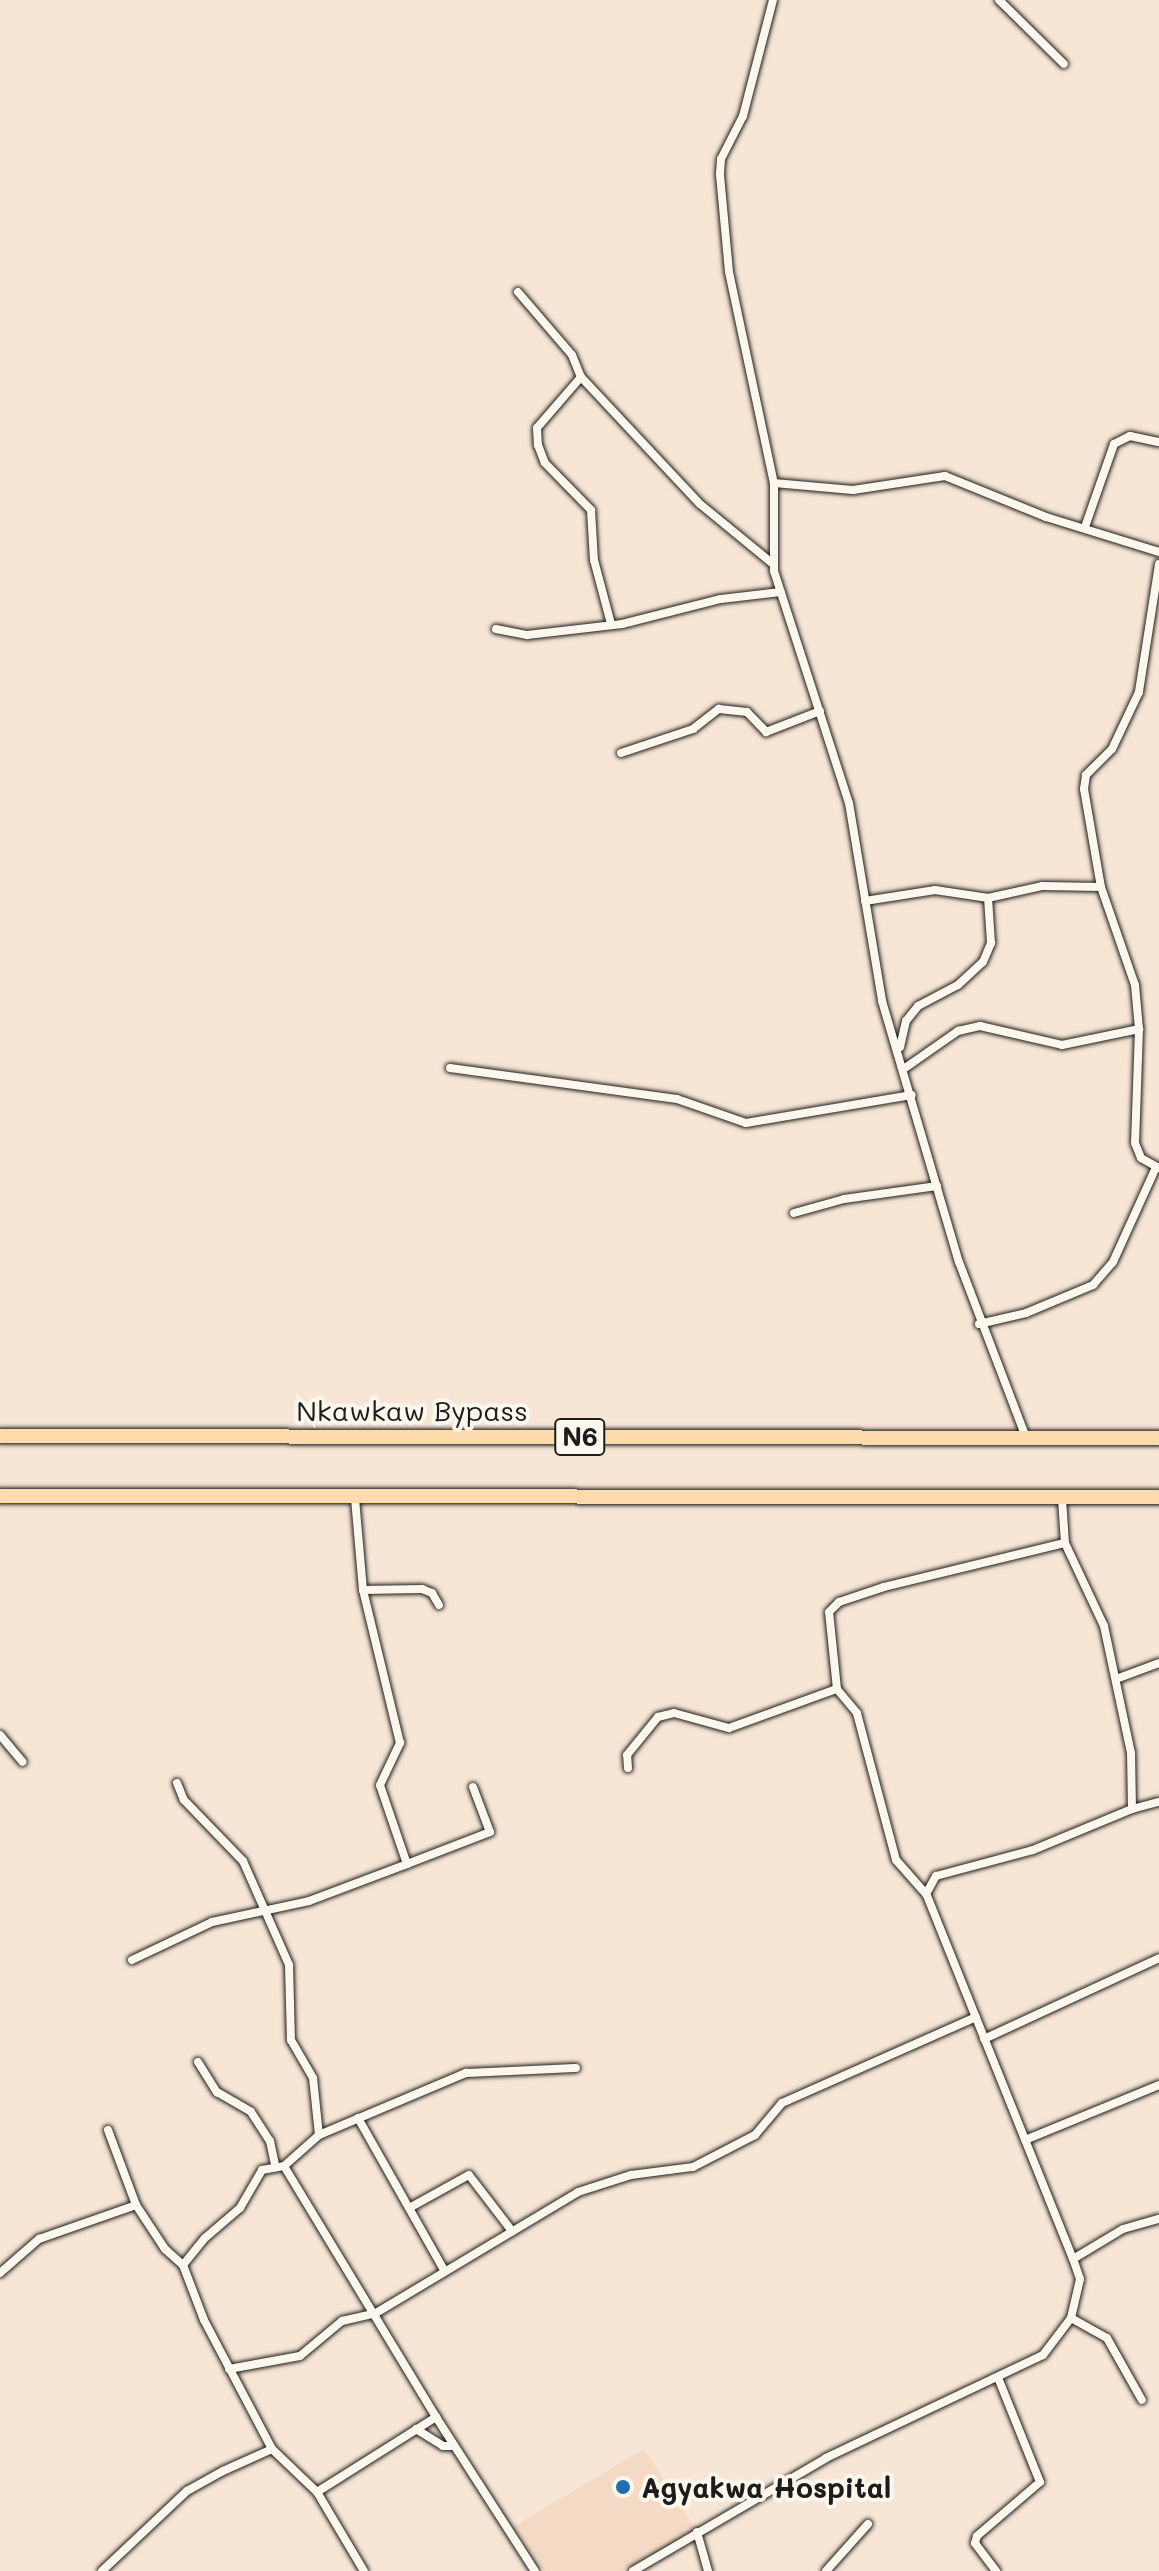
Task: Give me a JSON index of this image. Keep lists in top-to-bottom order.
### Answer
{
  "streets": {
    "highway": ["Nkawkaw Bypass", "N6"]
  },
  "places": ["Agyakwa Hospital"]
}
